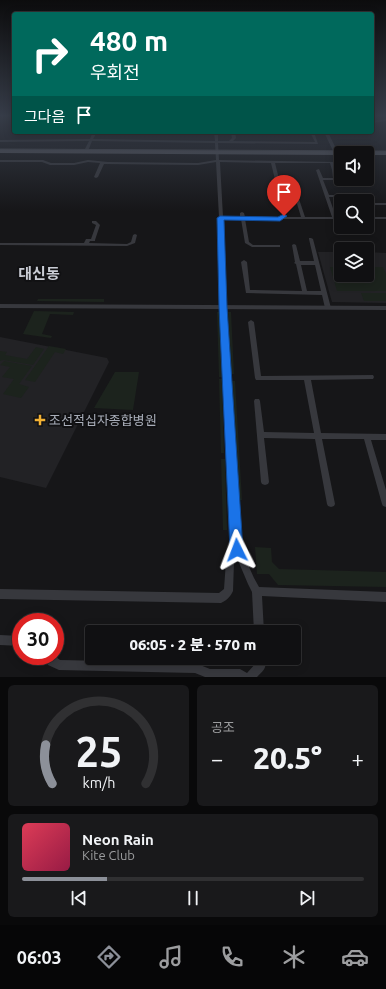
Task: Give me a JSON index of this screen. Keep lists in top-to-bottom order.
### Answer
{
  "districts": ["대신동"],
  "places": {
    "health": ["조선적십자종합병원"]
  },
  "page": {
    "turn": ["480 m", "우회전"],
    "then": "그다음",
    "limit": "30",
    "trip": "06:05 · 2 분 · 570 m",
    "tile": "공조",
    "heat": ["−", "20.5°", "+"],
    "song": ["Neon Rain", "Kite Club"],
    "tabs": "06:03",
    "gauge": ["25", "km/h"]
  }
}
